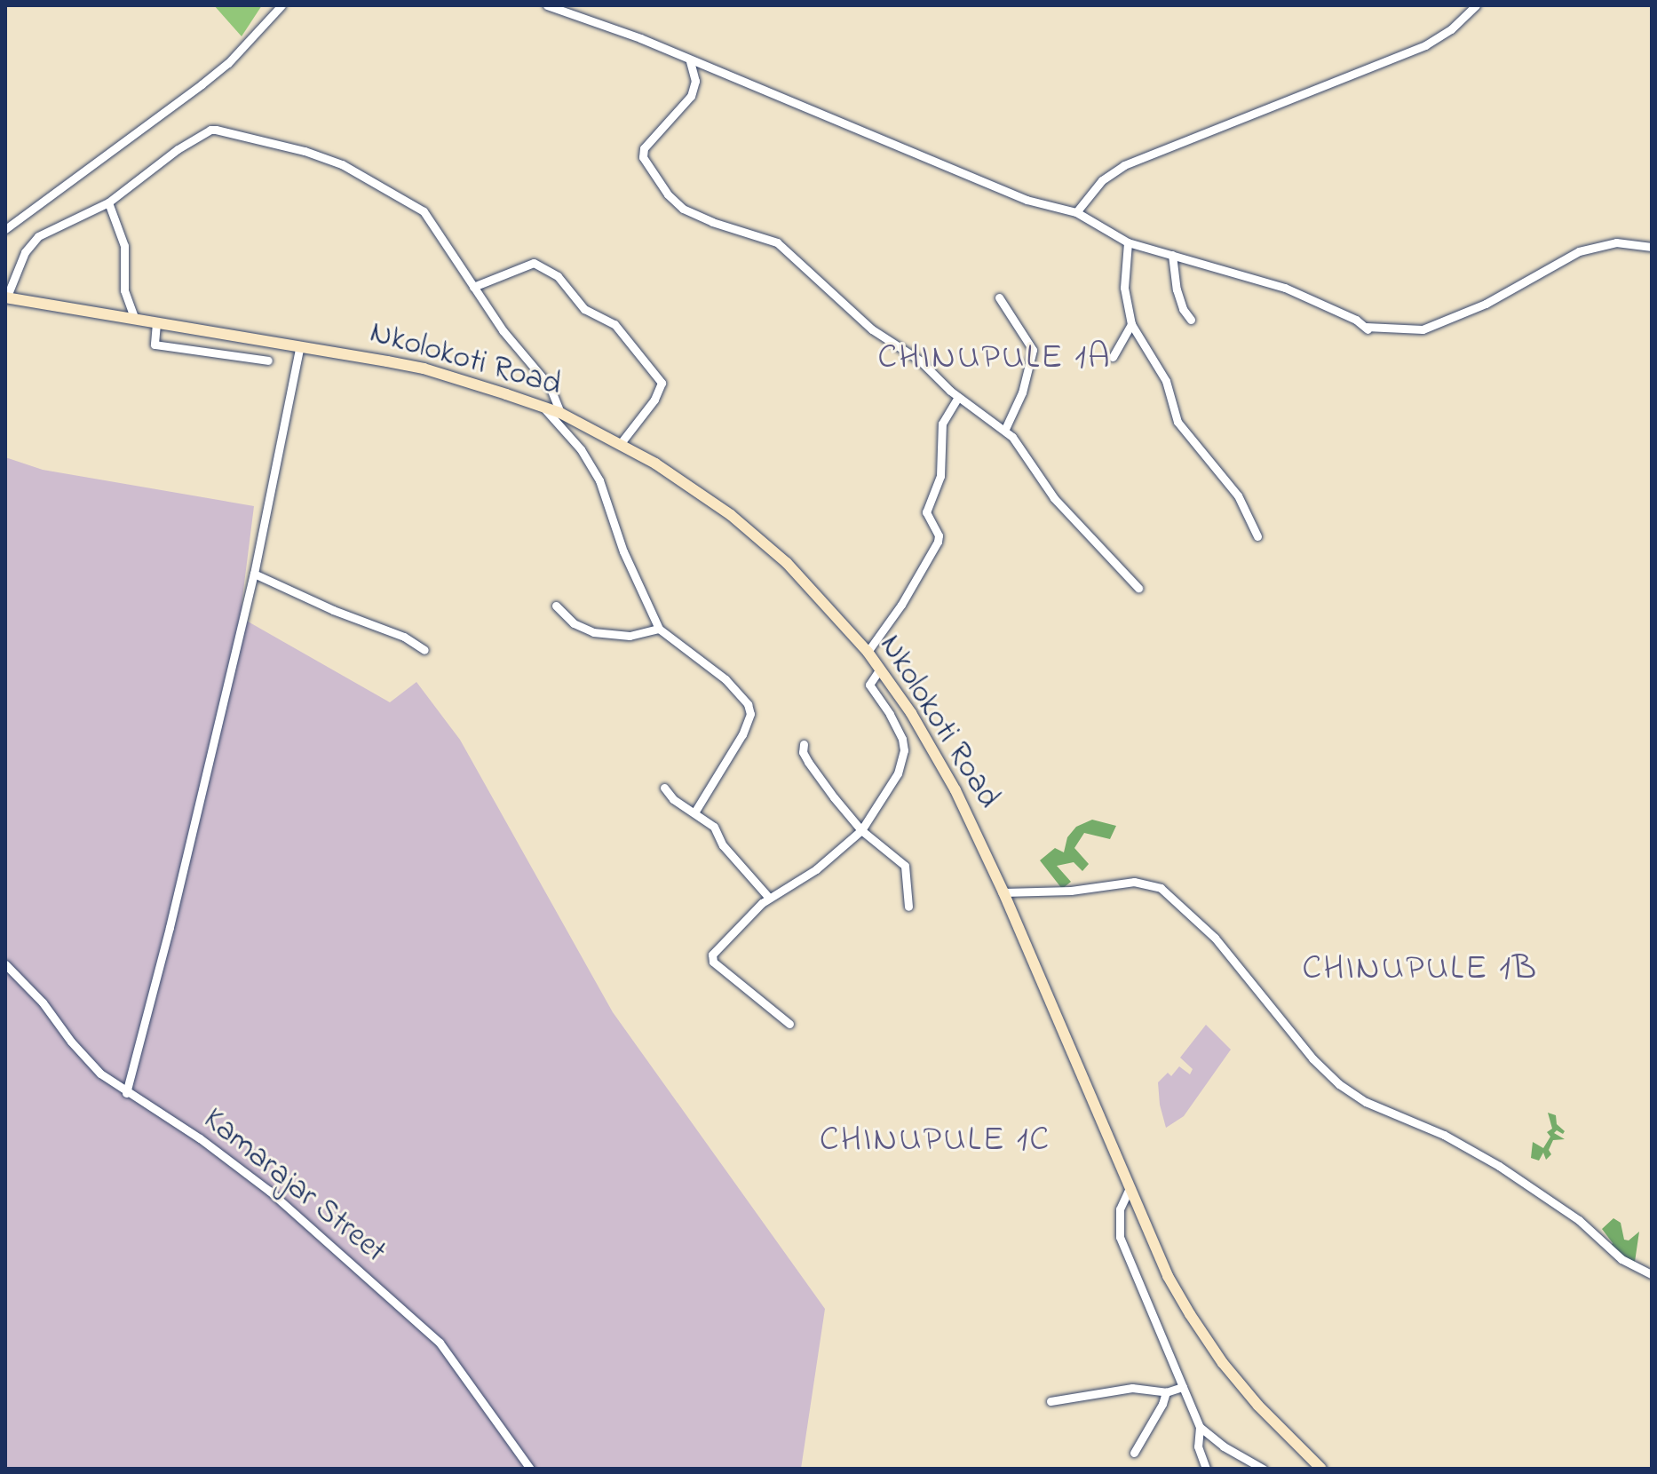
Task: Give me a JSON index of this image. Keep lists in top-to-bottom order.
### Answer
{
  "streets": {
    "main road": ["Nkolokoti Road"],
    "street": ["Kamarajar Street"]
  },
  "districts": ["CHINUPULE 1A", "CHINUPULE 1B", "CHINUPULE 1C"]
}
